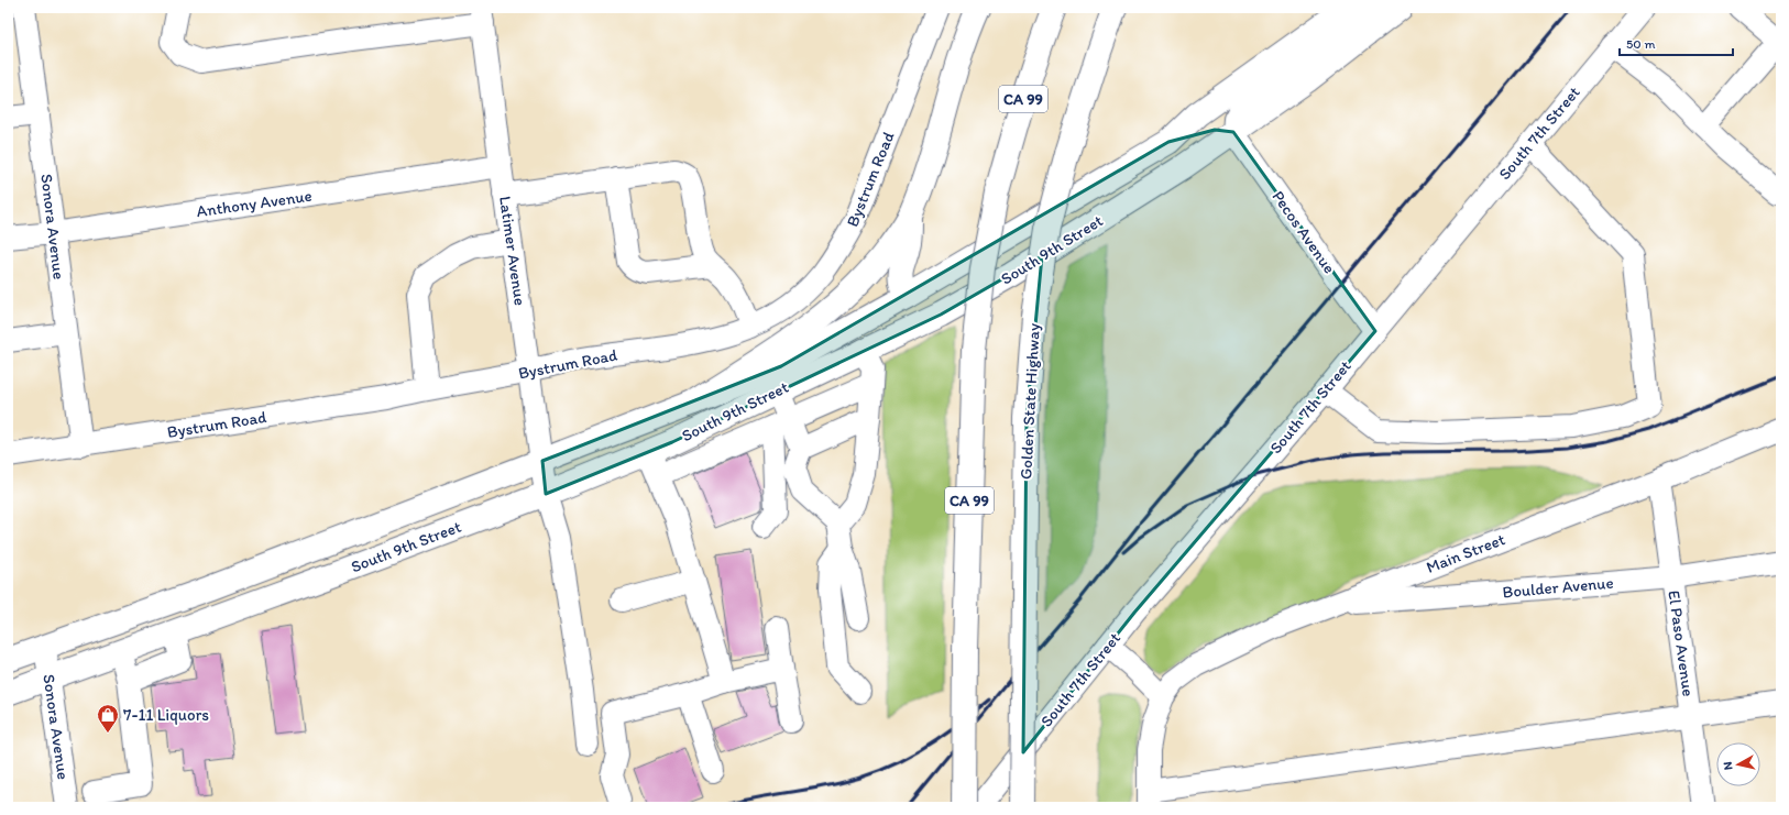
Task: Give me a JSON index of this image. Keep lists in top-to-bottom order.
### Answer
{
  "streets": {
    "main road": ["CA 99", "South 9th Street", "Golden State Highway"],
    "street": [
      "South 7th Street",
      "Bystrum Road",
      "Anthony Avenue",
      "Sonora Avenue",
      "Pecos Avenue",
      "Latimer Avenue",
      "Main Street",
      "Boulder Avenue",
      "El Paso Avenue"
    ]
  },
  "crossings": [
    ["South 7th Street", "Pecos Avenue"],
    ["Bystrum Road", "Sonora Avenue"],
    ["Bystrum Road", "Latimer Avenue"],
    ["Anthony Avenue", "Sonora Avenue"],
    ["Anthony Avenue", "Latimer Avenue"],
    ["Sonora Avenue", "South 9th Street"],
    ["Pecos Avenue", "South 9th Street"],
    ["South 9th Street", "Latimer Avenue"],
    ["Main Street", "Boulder Avenue"],
    ["Main Street", "El Paso Avenue"],
    ["Boulder Avenue", "El Paso Avenue"]
  ],
  "places": {
    "shop": ["7-11 Liquors"]
  },
  "scale_bar": "50 m",
  "north": "left"
}
